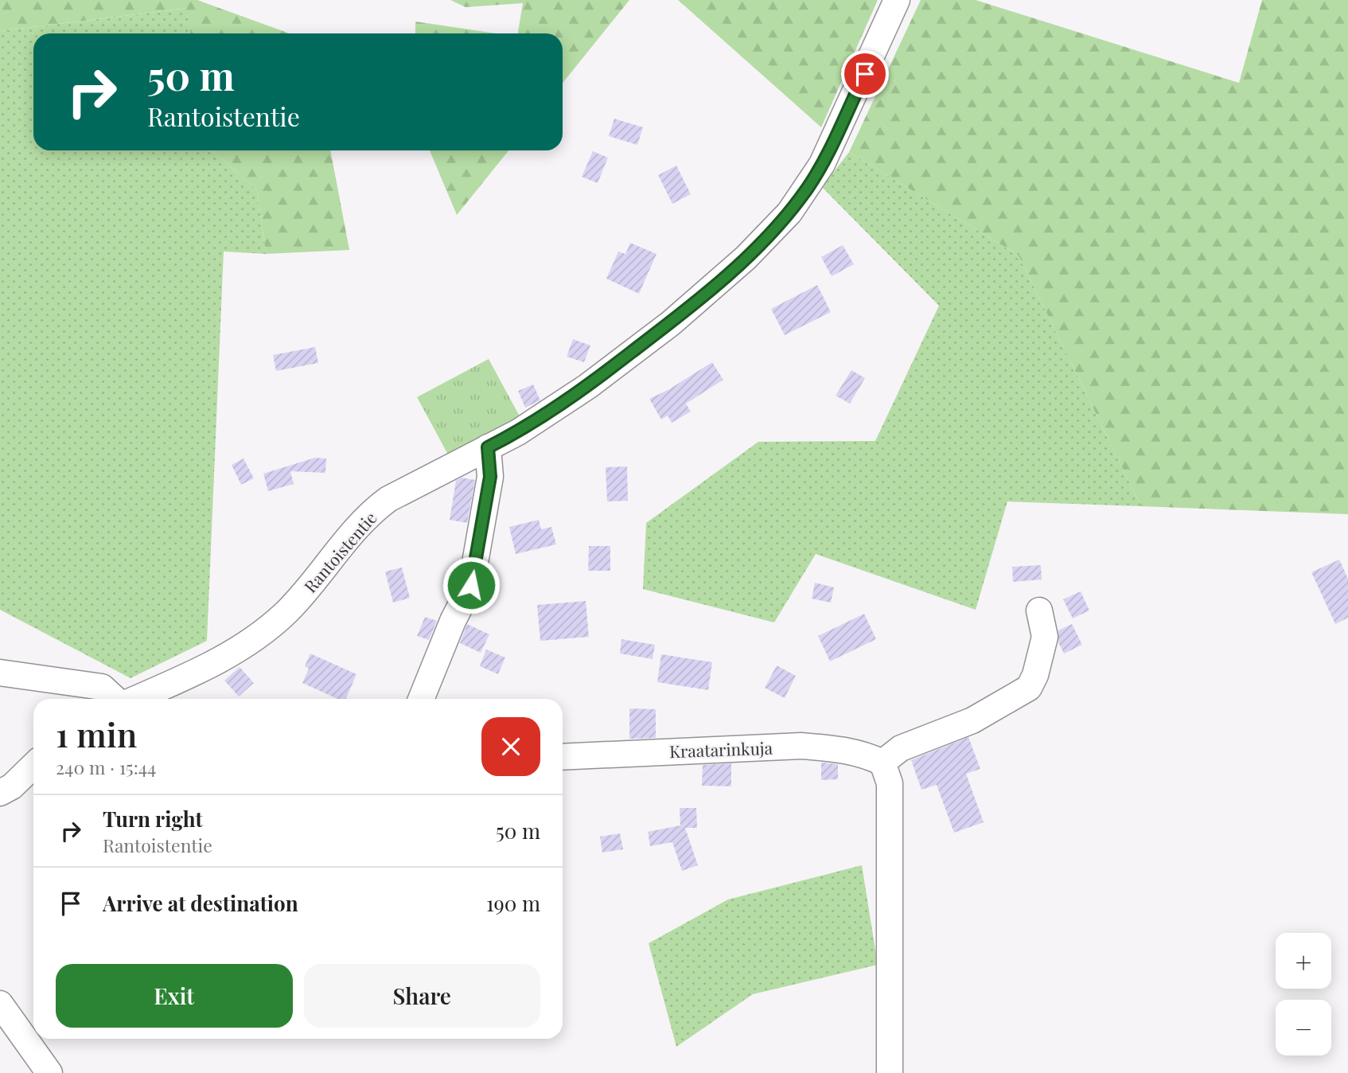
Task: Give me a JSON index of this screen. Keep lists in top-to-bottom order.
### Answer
{
  "streets": {
    "street": ["Rantoistentie", "Kraatarinkuja"]
  },
  "page": {
    "turn": ["50 m", "Rantoistentie"],
    "heading": ["1 min", "240 m · 15:44"],
    "list": [
      {
        "name": "Turn right",
        "note": "Rantoistentie",
        "value": "50 m"
      },
      {
        "name": "Arrive at destination",
        "value": "190 m"
      }
    ],
    "map_buttons": ["+", "−"],
    "buttons": ["Exit", "Share"]
  }
}
